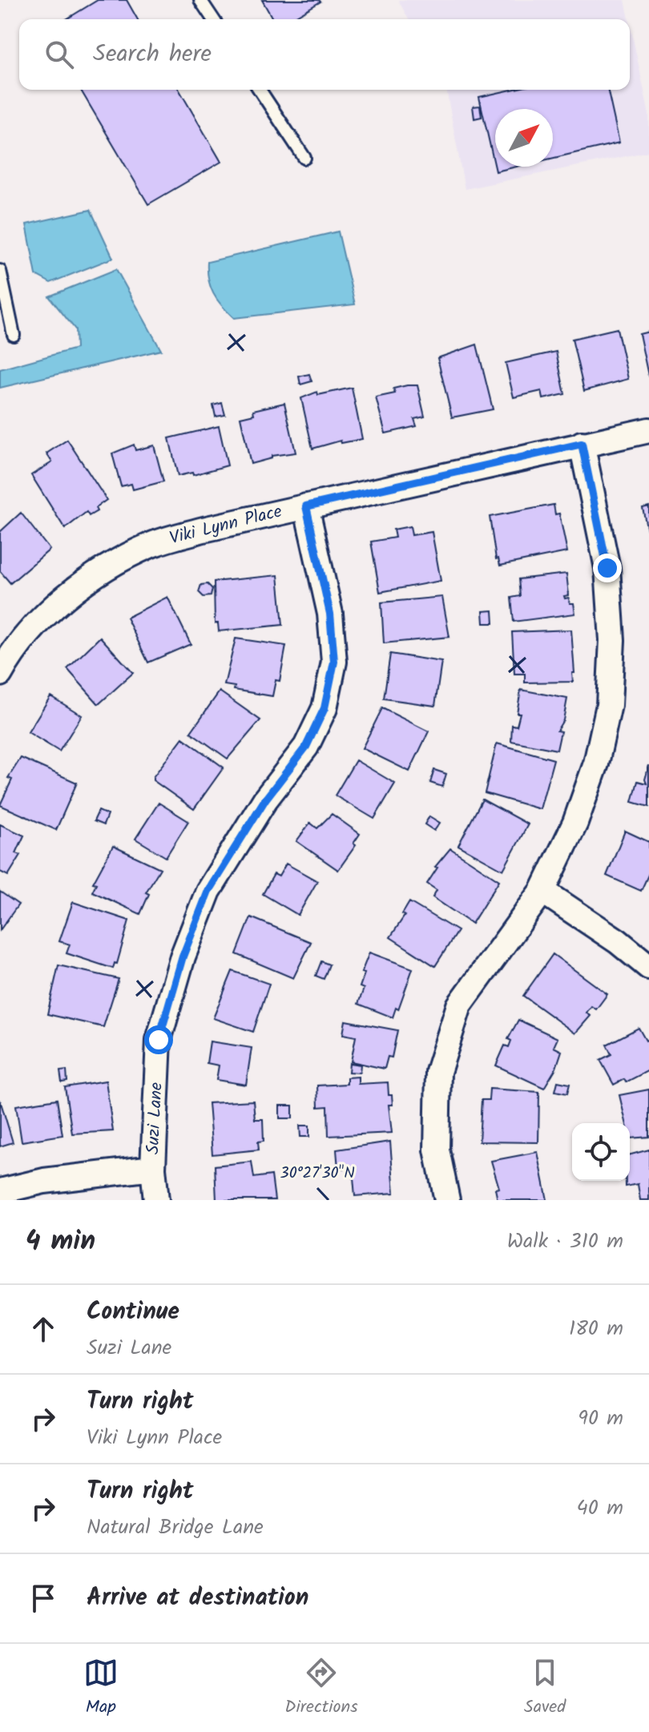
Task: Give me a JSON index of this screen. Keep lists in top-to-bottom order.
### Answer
{
  "streets": {
    "street": ["Viki Lynn Place", "Suzi Lane"]
  },
  "crossings": [
    ["Viki Lynn Place", "Suzi Lane"]
  ],
  "north": "top right",
  "page": {
    "search": "Search here",
    "heading": ["4 min", "Walk · 310 m"],
    "list": [
      ["Continue", "Suzi Lane", "180 m"],
      ["Turn right", "Viki Lynn Place", "90 m"],
      ["Turn right", "Natural Bridge Lane", "40 m"],
      "Arrive at destination"
    ],
    "nav": ["Map", "Directions", "Saved"]
  },
  "coordinates": ["30°27'30\"N"]
}
